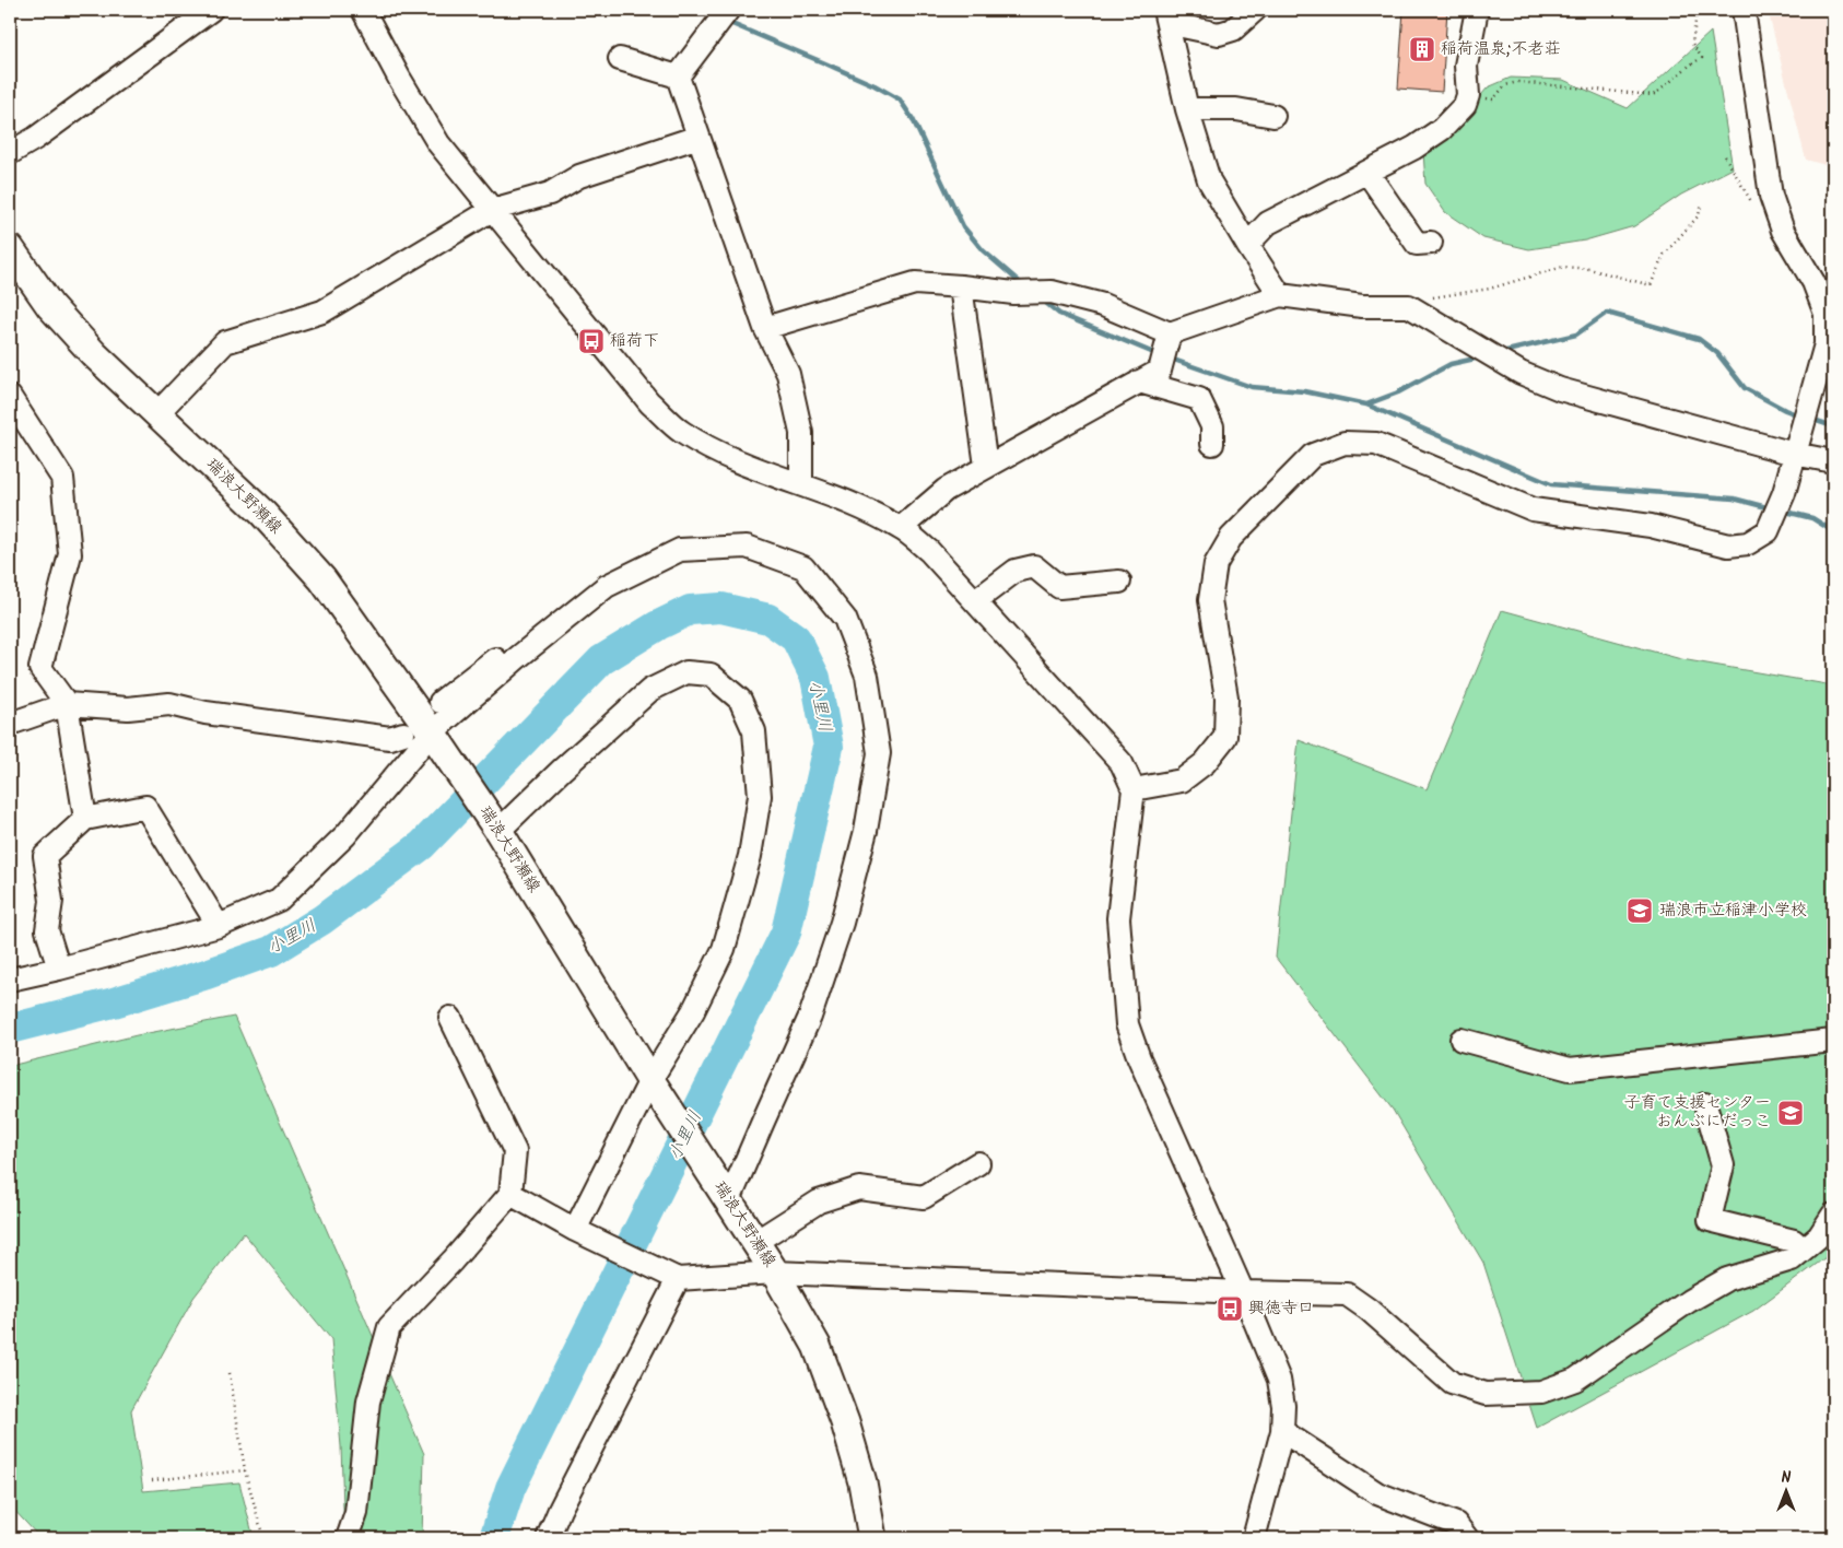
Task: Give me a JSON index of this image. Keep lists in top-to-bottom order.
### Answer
{
  "streets": {
    "main road": ["瑞浪大野瀬線"]
  },
  "water": ["小里川"],
  "places": {
    "building": ["稲荷温泉;不老荘"],
    "bus stop": ["稲荷下", "興徳寺口"],
    "school or university": ["瑞浪市立稲津小学校", "子育て支援センター おんぶにだっこ"]
  },
  "north": "top"
}
